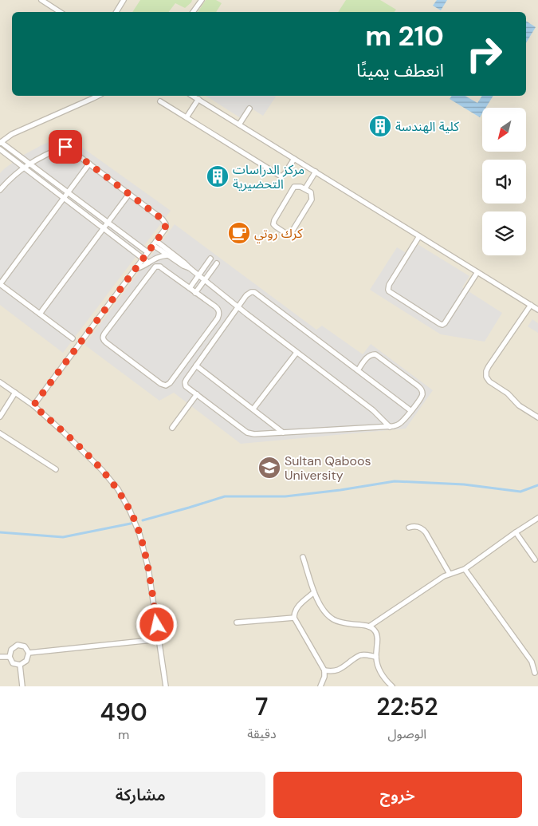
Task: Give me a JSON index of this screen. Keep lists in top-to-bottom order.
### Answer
{
  "places": {
    "building": ["كلية الهندسة", "مركز الدراسات التحضيرية"],
    "cafe": ["كرك روتي"],
    "school or university": ["Sultan Qaboos University"]
  },
  "north": "bottom left",
  "page": {
    "turn": ["210 m", "انعطف يمينًا"],
    "eta": [
      "22:52",
      "الوصول",
      "7",
      "دقيقة",
      "490",
      "m"
    ],
    "buttons": ["خروج", "مشاركة"]
  }
}
